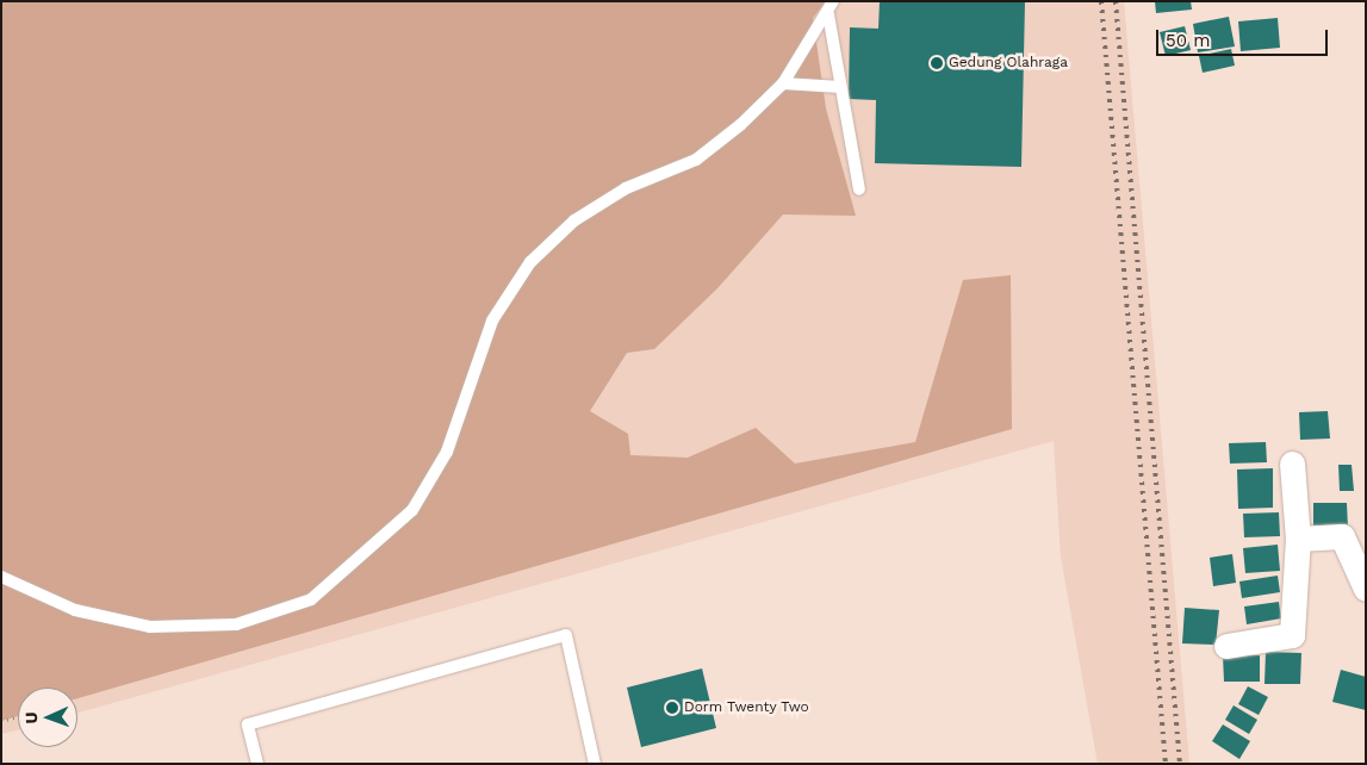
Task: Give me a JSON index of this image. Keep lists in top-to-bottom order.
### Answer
{
  "places": ["Gedung Olahraga", "Dorm Twenty Two"],
  "scale_bar": "50 m",
  "north": "left"
}
